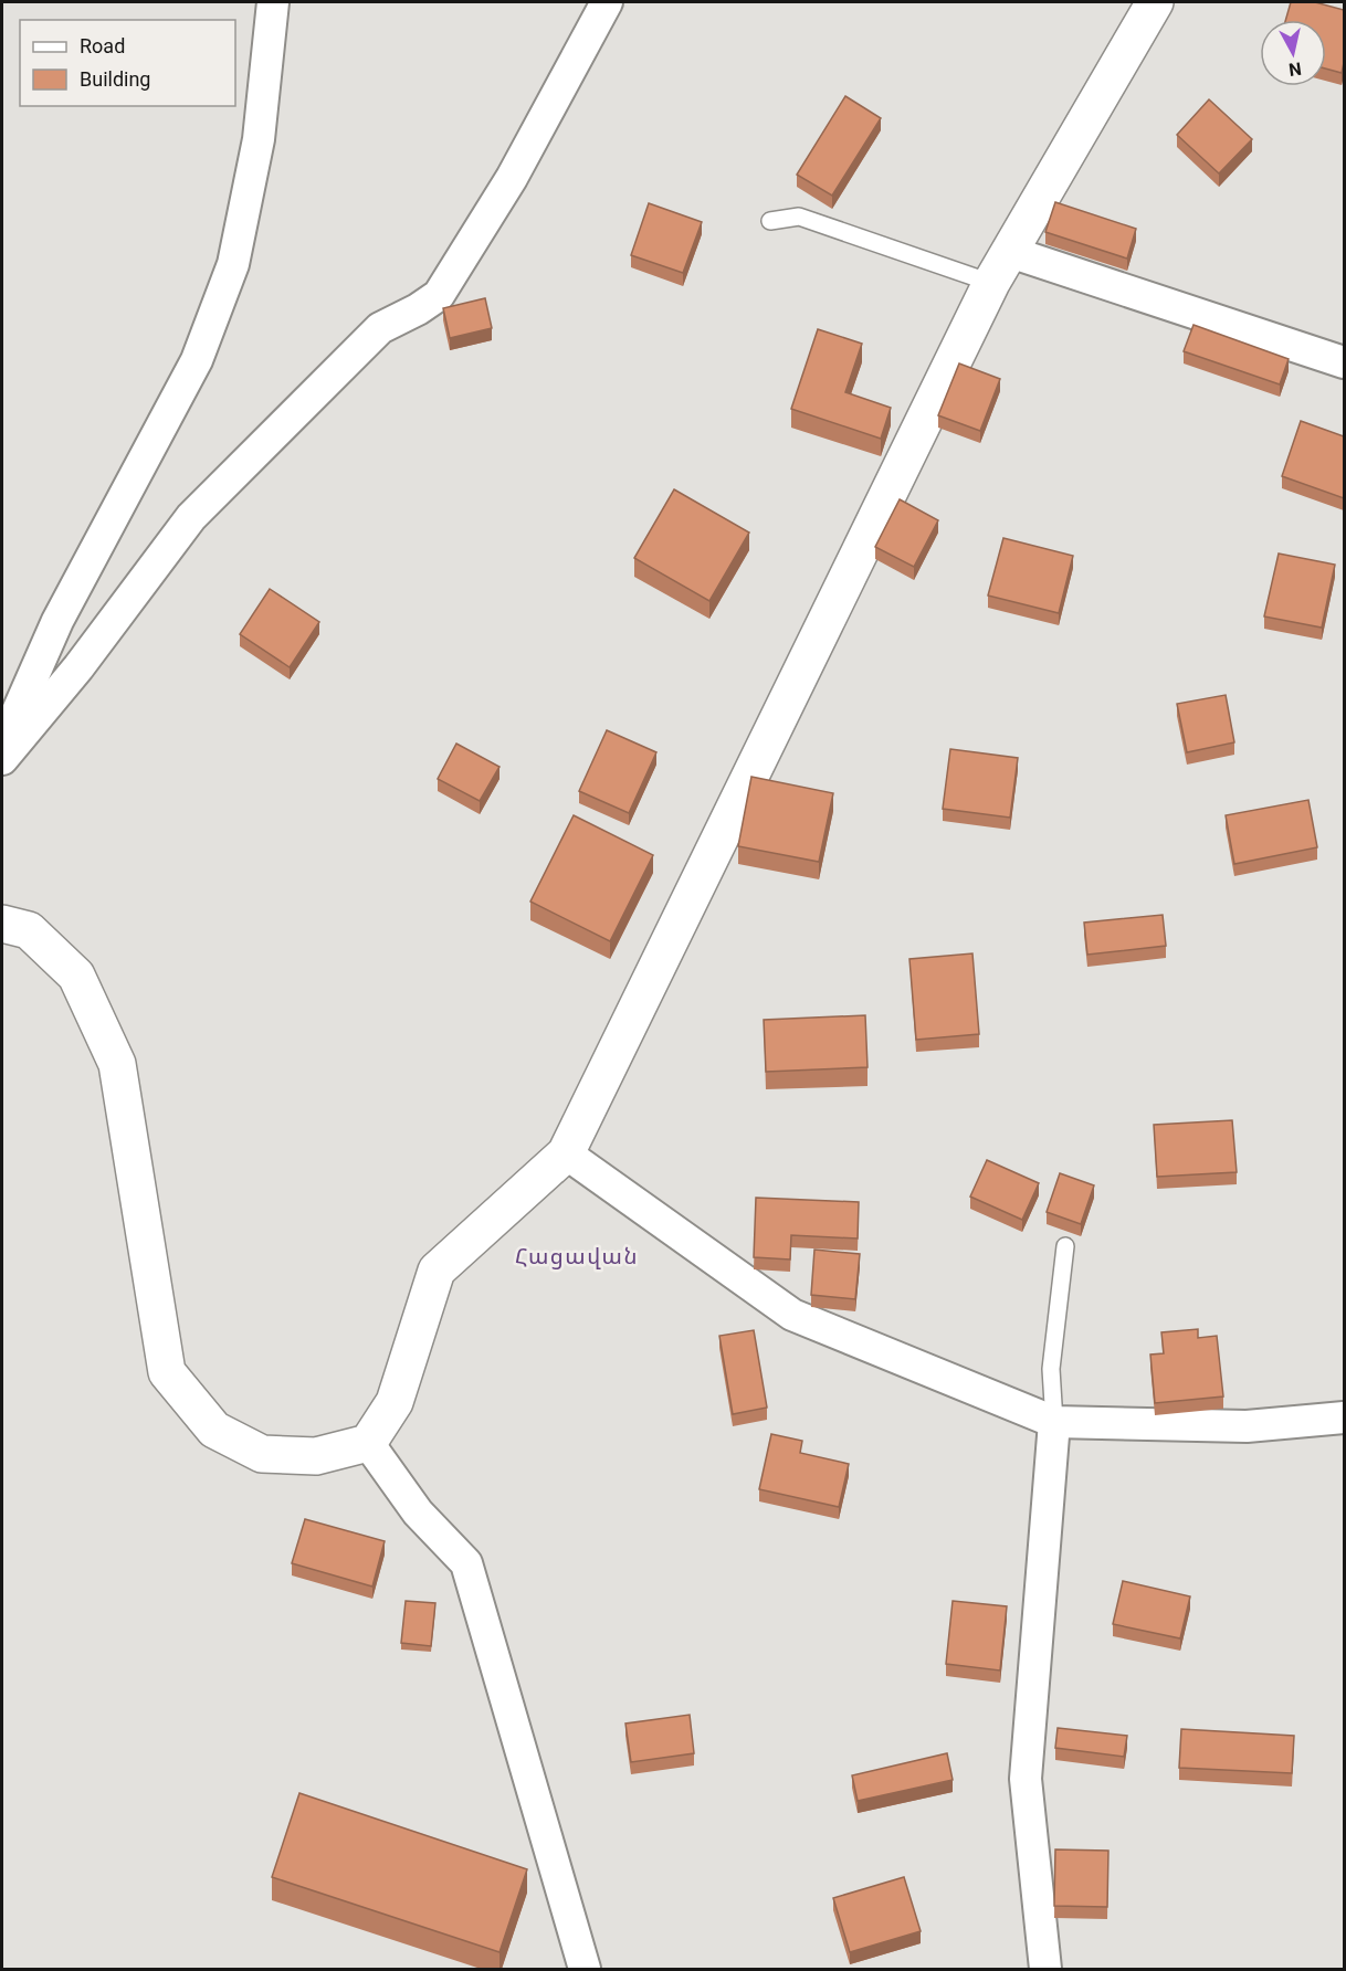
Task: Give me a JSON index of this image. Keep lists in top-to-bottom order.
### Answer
{
  "districts": ["Հացավան"],
  "legend": ["Road", "Building"],
  "north": "bottom"
}
